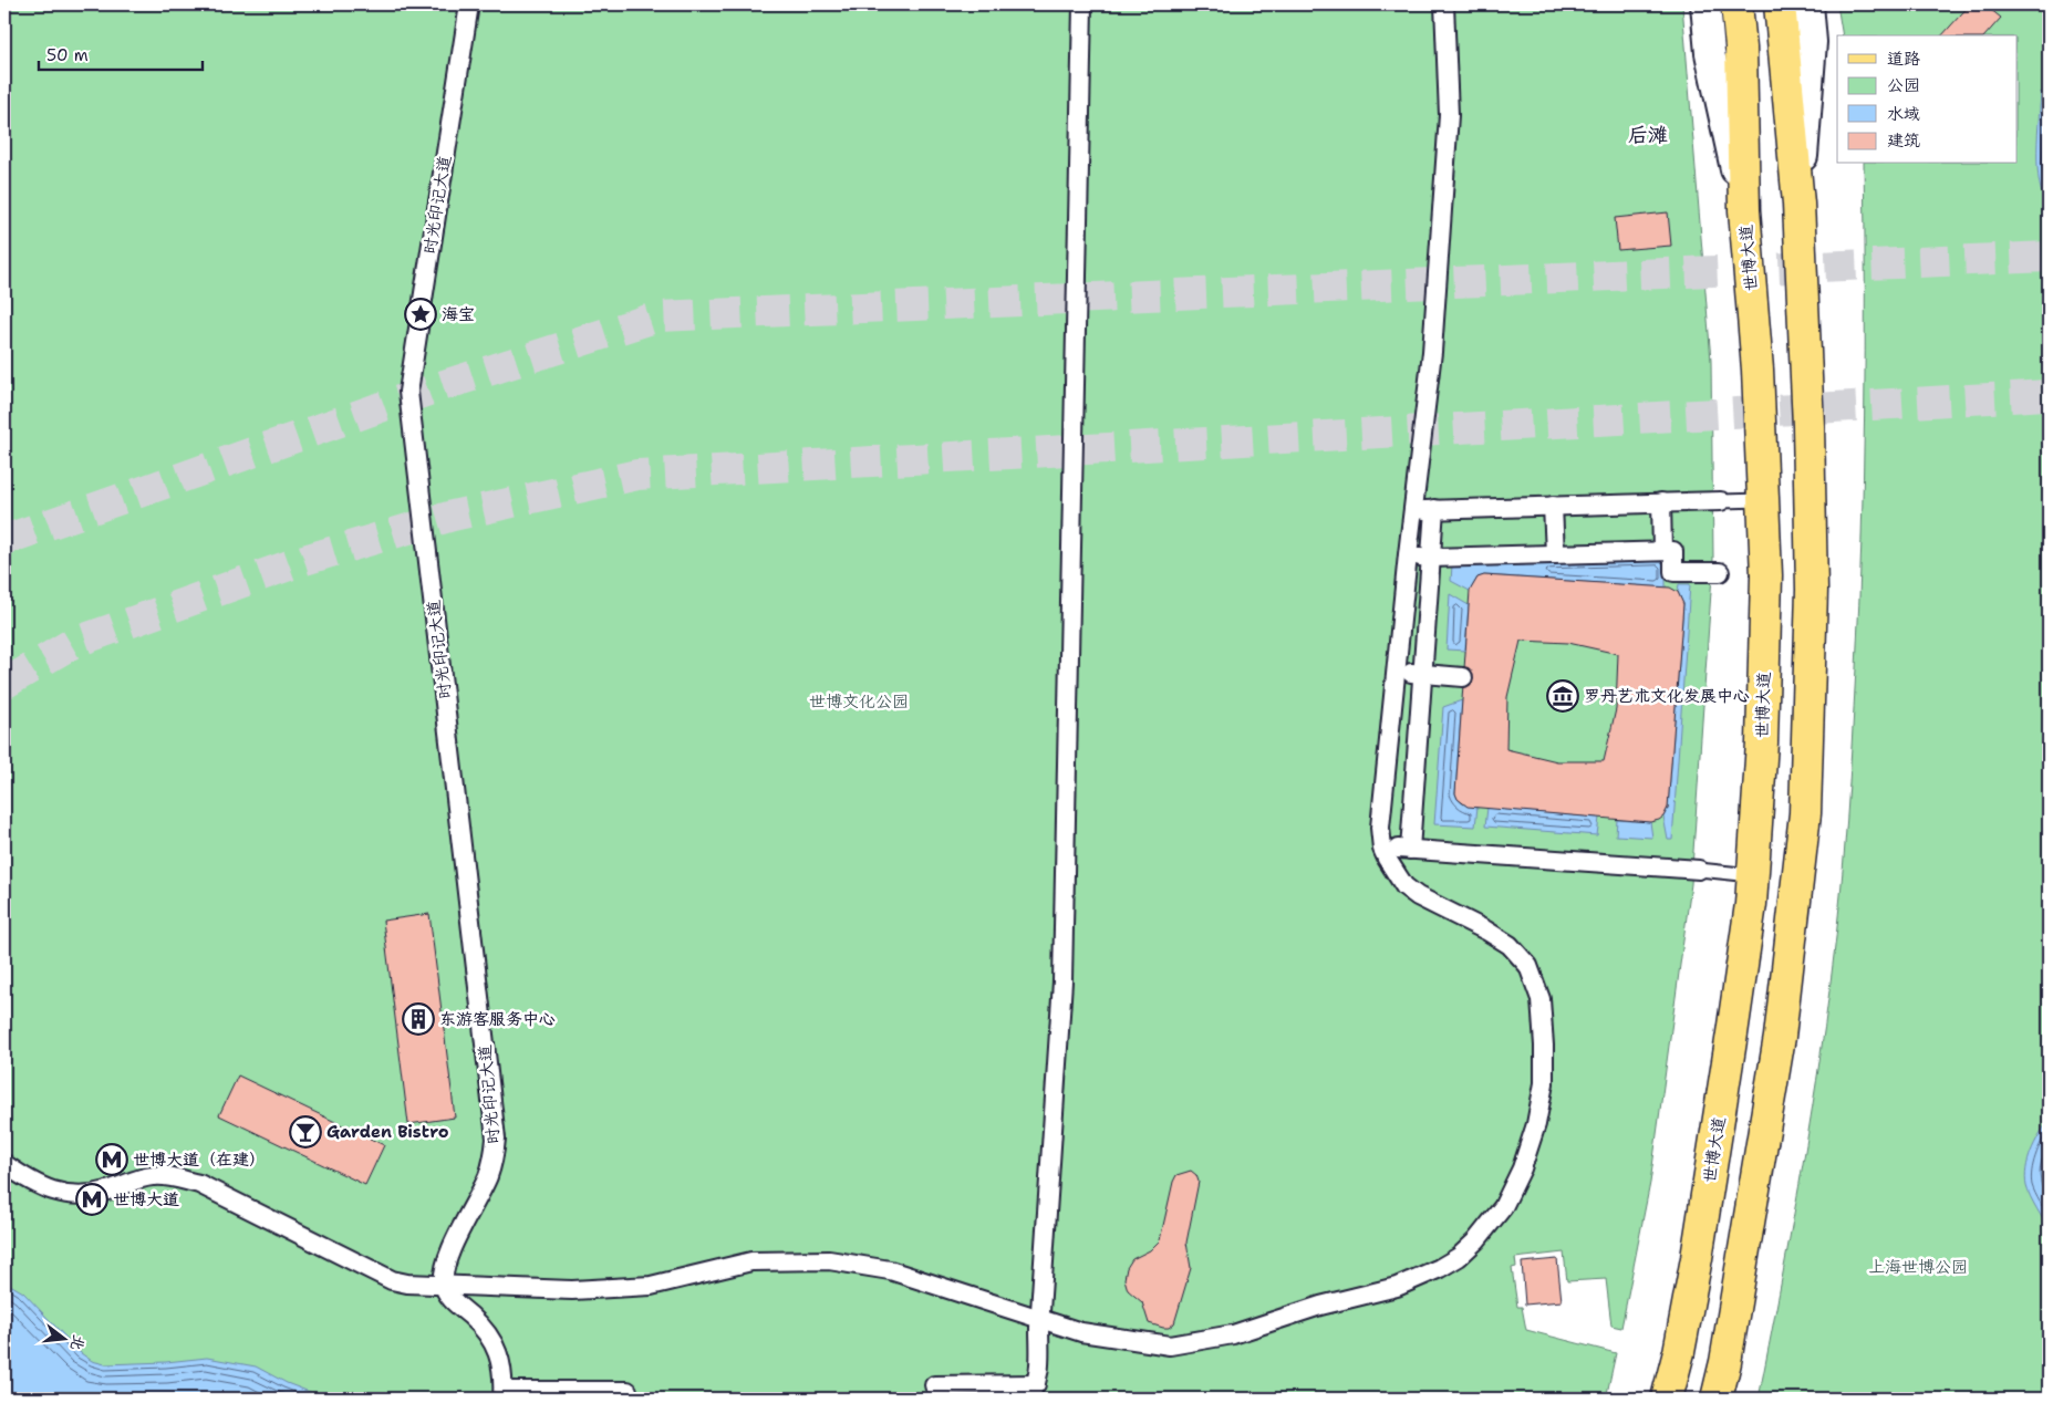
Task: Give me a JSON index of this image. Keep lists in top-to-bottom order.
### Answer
{
  "streets": {
    "main road": ["世博大道"],
    "street": ["时光印记大道"]
  },
  "districts": ["后滩"],
  "parks": ["世博文化公园", "上海世博公园"],
  "places": {
    "place": ["海宝"],
    "museum": ["罗丹艺术文化发展中心"],
    "building": ["东游客服务中心"],
    "bar": ["Garden Bistro"],
    "metro station": ["世博大道（在建）", "世博大道"]
  },
  "legend": [
    "道路",
    "公园",
    "水域",
    "建筑"
  ],
  "scale_bar": "50 m",
  "north": "right"
}
